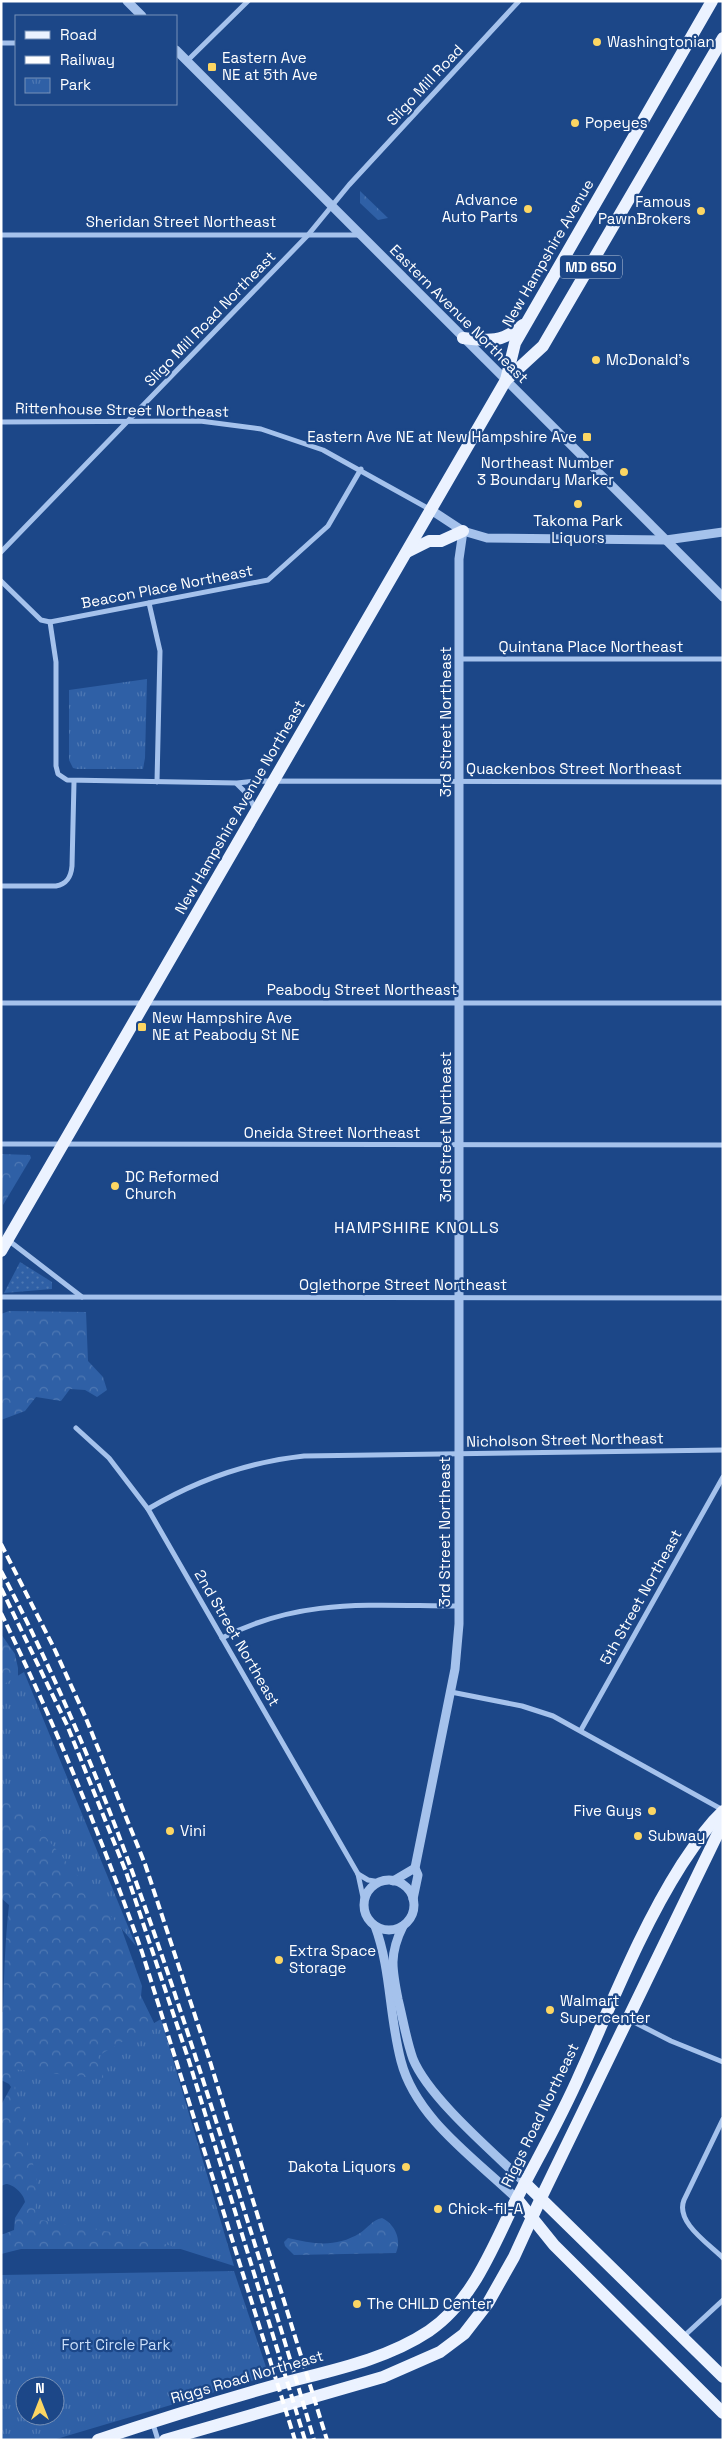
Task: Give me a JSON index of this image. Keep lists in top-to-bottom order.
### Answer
{
  "streets": {
    "main road": [
      "New Hampshire Avenue",
      "MD 650",
      "New Hampshire Avenue Northeast",
      "Riggs Road Northeast"
    ],
    "street": [
      "Sligo Mill Road",
      "Sheridan Street Northeast",
      "Eastern Avenue Northeast",
      "Sligo Mill Road Northeast",
      "Rittenhouse Street Northeast",
      "Beacon Place Northeast",
      "Quintana Place Northeast",
      "3rd Street Northeast",
      "Quackenbos Street Northeast",
      "Peabody Street Northeast",
      "Oneida Street Northeast",
      "Oglethorpe Street Northeast",
      "Nicholson Street Northeast",
      "5th Street Northeast",
      "2nd Street Northeast"
    ]
  },
  "crossings": [
    ["Sligo Mill Road", "Sligo Mill Road Northeast"],
    ["Sheridan Street Northeast", "Eastern Avenue Northeast"],
    ["Sheridan Street Northeast", "Sligo Mill Road Northeast"],
    ["New Hampshire Avenue", "MD 650"],
    ["New Hampshire Avenue", "Eastern Avenue Northeast"],
    ["New Hampshire Avenue", "New Hampshire Avenue Northeast"],
    ["MD 650", "Eastern Avenue Northeast"],
    ["MD 650", "New Hampshire Avenue Northeast"],
    ["Eastern Avenue Northeast", "Sligo Mill Road Northeast"],
    ["Eastern Avenue Northeast", "Rittenhouse Street Northeast"],
    ["Eastern Avenue Northeast", "New Hampshire Avenue Northeast"],
    ["Sligo Mill Road Northeast", "Rittenhouse Street Northeast"],
    ["Rittenhouse Street Northeast", "Beacon Place Northeast"],
    ["Rittenhouse Street Northeast", "3rd Street Northeast"],
    ["Rittenhouse Street Northeast", "New Hampshire Avenue Northeast"],
    ["Quintana Place Northeast", "3rd Street Northeast"],
    ["3rd Street Northeast", "Quackenbos Street Northeast"],
    ["3rd Street Northeast", "Peabody Street Northeast"],
    ["3rd Street Northeast", "Oneida Street Northeast"],
    ["3rd Street Northeast", "Oglethorpe Street Northeast"],
    ["3rd Street Northeast", "Nicholson Street Northeast"],
    ["3rd Street Northeast", "2nd Street Northeast"],
    ["Quackenbos Street Northeast", "New Hampshire Avenue Northeast"],
    ["New Hampshire Avenue Northeast", "Peabody Street Northeast"],
    ["New Hampshire Avenue Northeast", "Oneida Street Northeast"],
    ["Nicholson Street Northeast", "2nd Street Northeast"]
  ],
  "districts": ["HAMPSHIRE KNOLLS"],
  "parks": ["Fort Circle Park"],
  "places": {
    "other": [
      "Washingtonian",
      "Popeyes",
      "Advance Auto Parts",
      "Famous PawnBrokers",
      "McDonald's",
      "Northeast Number 3 Boundary Marker",
      "Takoma Park Liquors",
      "DC Reformed Church",
      "Five Guys",
      "Vini",
      "Subway",
      "Extra Space Storage",
      "Walmart Supercenter",
      "Dakota Liquors",
      "Chick-fil-A",
      "The CHILD Center"
    ],
    "transit": ["Eastern Ave NE at 5th Ave", "Eastern Ave NE at New Hampshire Ave", "New Hampshire Ave NE at Peabody St NE"]
  },
  "legend": ["Road", "Railway", "Park"],
  "north": "top"
}
